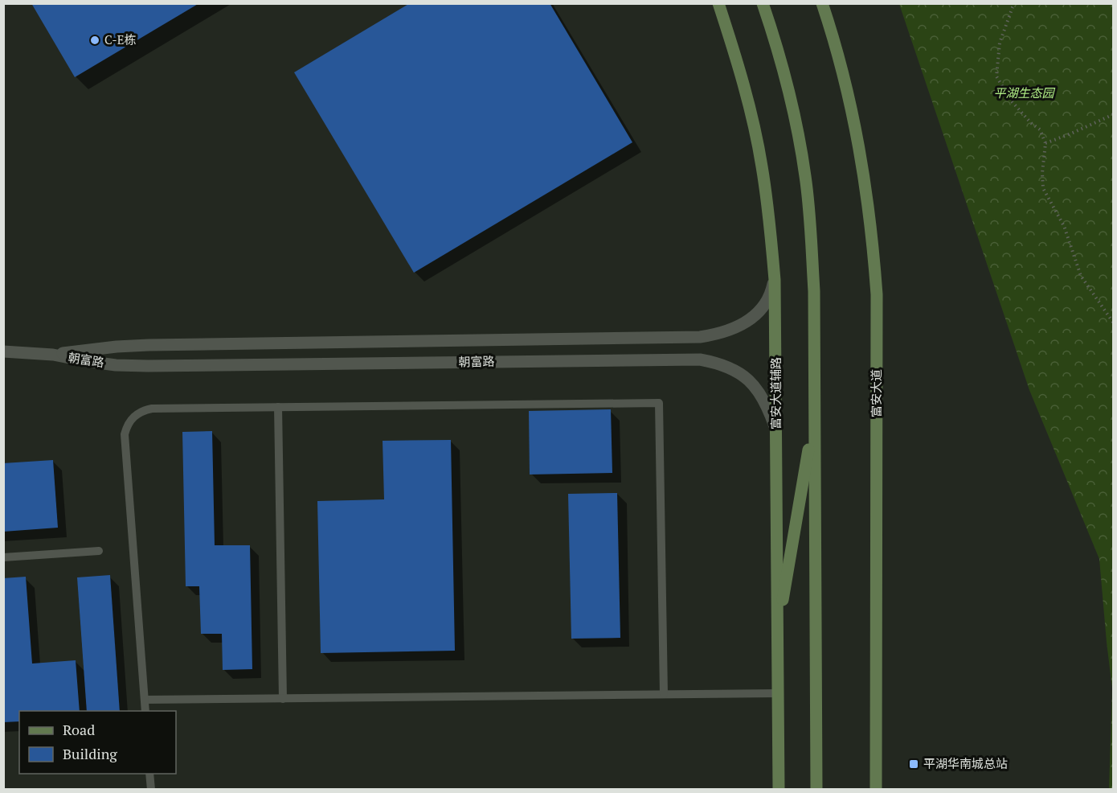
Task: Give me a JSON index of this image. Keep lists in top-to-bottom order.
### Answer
{
  "streets": {
    "main road": ["富安大道辅路", "富安大道"],
    "street": ["朝富路"]
  },
  "crossings": [
    ["朝富路", "富安大道辅路"]
  ],
  "parks": ["平湖生态园"],
  "places": {
    "other": ["C-E栋"],
    "transit": ["平湖华南城总站"]
  },
  "legend": ["Road", "Building"]
}
